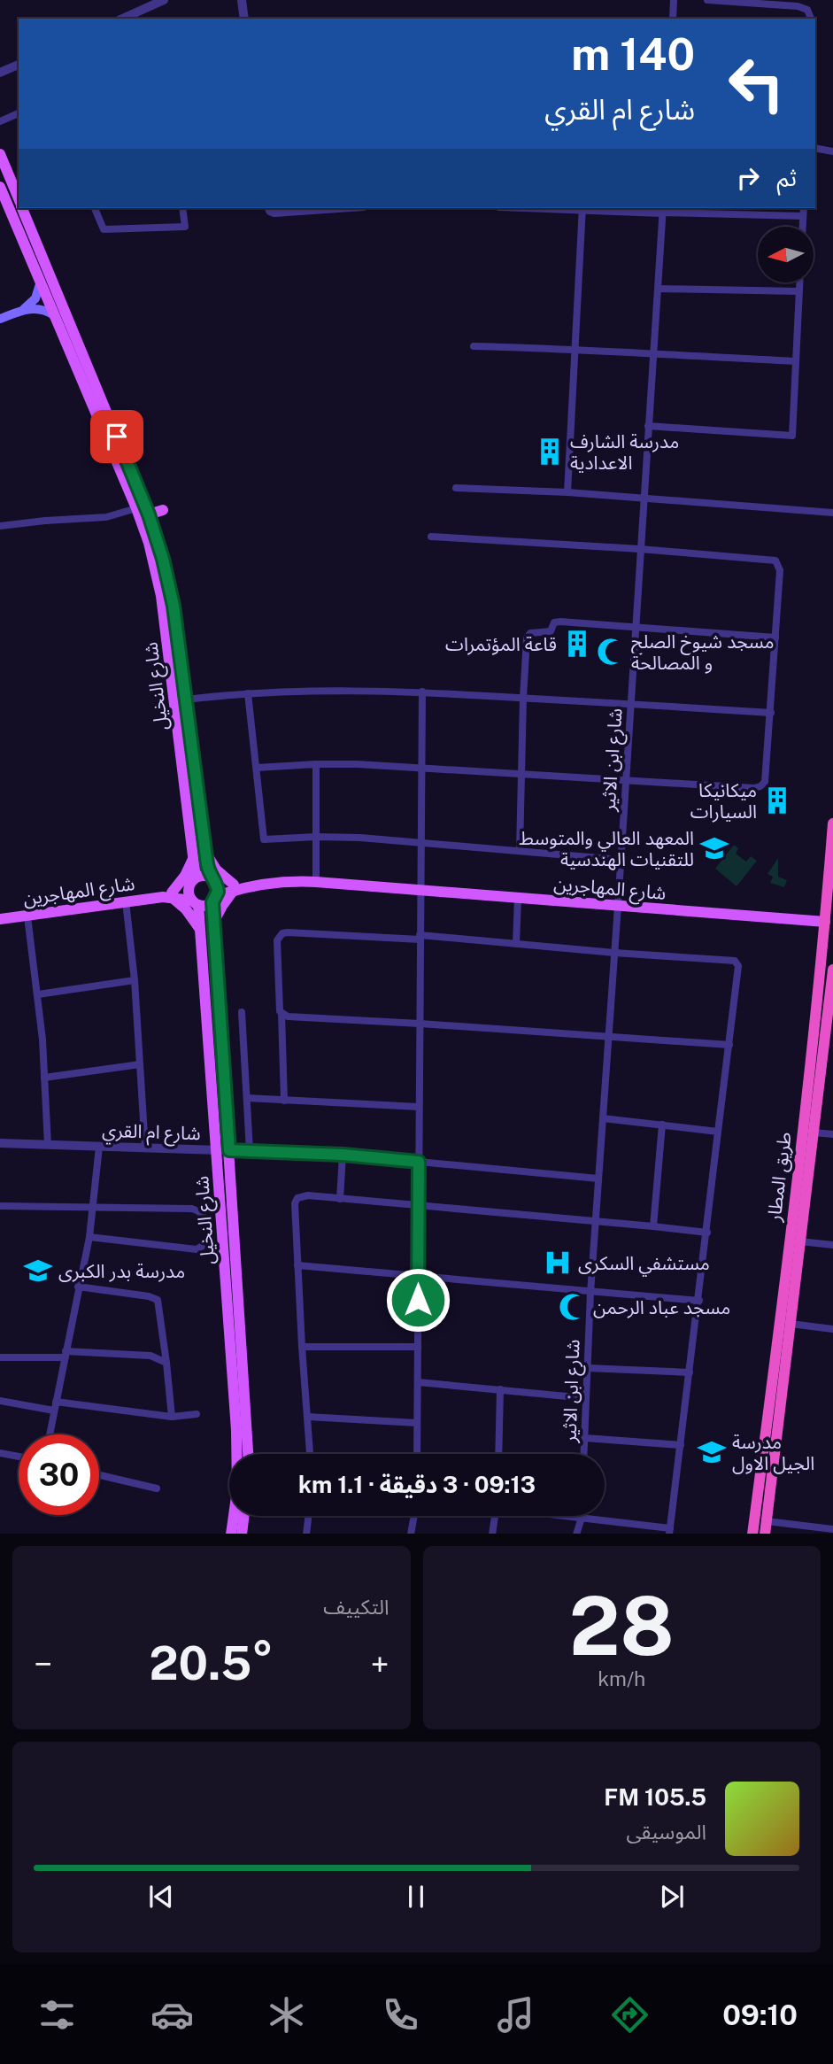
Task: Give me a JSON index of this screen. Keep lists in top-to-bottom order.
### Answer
{
  "streets": {
    "highway": ["طريق المطار"],
    "main road": ["شارع النخيل", "شارع المهاجرين"],
    "street": ["شارع ابن الاثير", "شارع ام القري"]
  },
  "crossings": [
    ["شارع النخيل", "شارع المهاجرين"],
    ["شارع النخيل", "شارع ام القري"],
    ["شارع ابن الاثير", "شارع المهاجرين"],
    ["شارع ابن الاثير", "شارع ام القري"],
    ["شارع المهاجرين", "طريق المطار"]
  ],
  "places": {
    "building": ["مدرسة الشارف الاعدادية", "قاعة المؤتمرات", "ميكانيكا السيارات"],
    "mosque": ["مسجد شيوخ الصلح و المصالحة", "مسجد عباد الرحمن"],
    "school or university": ["المعهد العالي والمتوسط للتقنيات الهندسية", "مدرسة بدر الكبرى", "مدرسة الجيل الاول"],
    "hospital": ["مستشفي السكرى"]
  },
  "north": "left",
  "page": {
    "turn": ["140 m", "شارع ام القري"],
    "then": "ثم",
    "limit": "30",
    "trip": "09:13 · 3 دقيقة · 1.1 km",
    "tile": [
      ["28", "km/h"],
      "التكييف"
    ],
    "heat": ["−", "20.5°", "+"],
    "song": ["105.5 FM", "الموسيقى"],
    "tabs": "09:10"
  }
}
